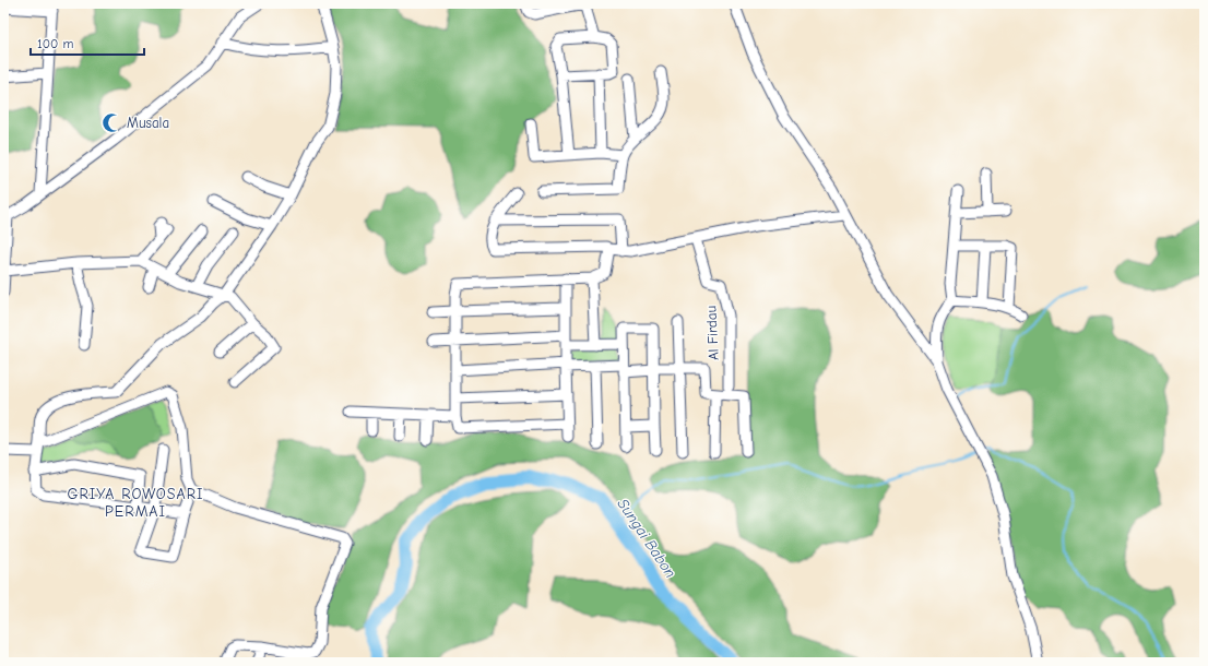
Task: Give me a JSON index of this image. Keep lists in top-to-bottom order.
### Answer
{
  "streets": {
    "street": ["Al Firdau"]
  },
  "districts": ["GRIYA ROWOSARI PERMAI"],
  "water": ["Sungai Babon"],
  "places": {
    "mosque": ["Musala"]
  },
  "scale_bar": "100 m"
}
